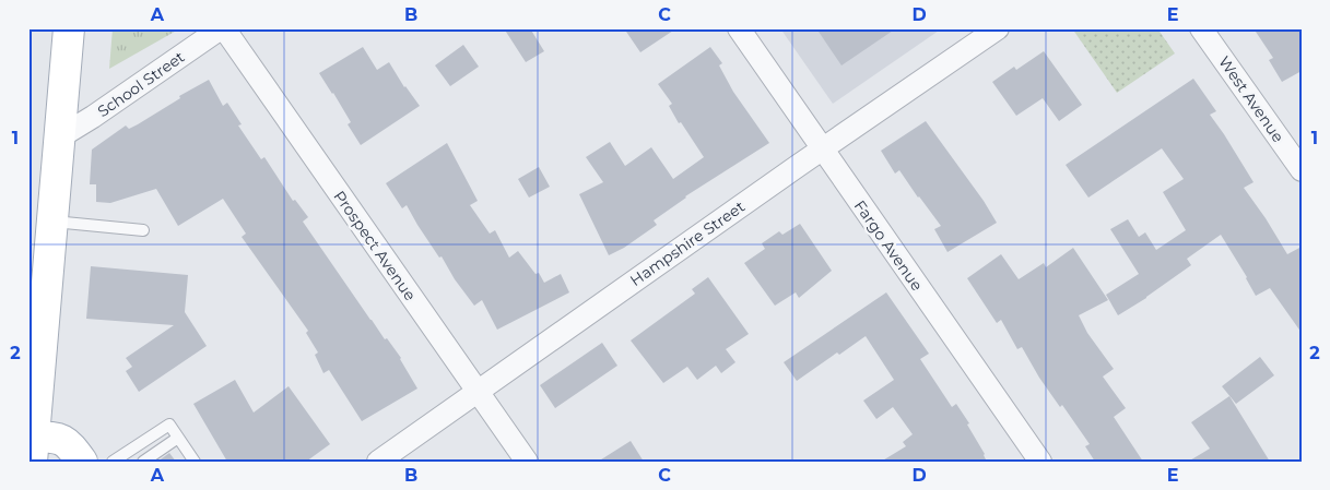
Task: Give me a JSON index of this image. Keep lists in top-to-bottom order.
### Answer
{
  "streets": {
    "street": [
      "School Street",
      "West Avenue",
      "Hampshire Street",
      "Prospect Avenue",
      "Fargo Avenue"
    ]
  },
  "crossings": [
    ["School Street", "Prospect Avenue"],
    ["Hampshire Street", "Prospect Avenue"],
    ["Hampshire Street", "Fargo Avenue"]
  ],
  "grid": {
    "columns": [
      "A",
      "B",
      "C",
      "D",
      "E"
    ],
    "rows": ["1", "2"]
  }
}
